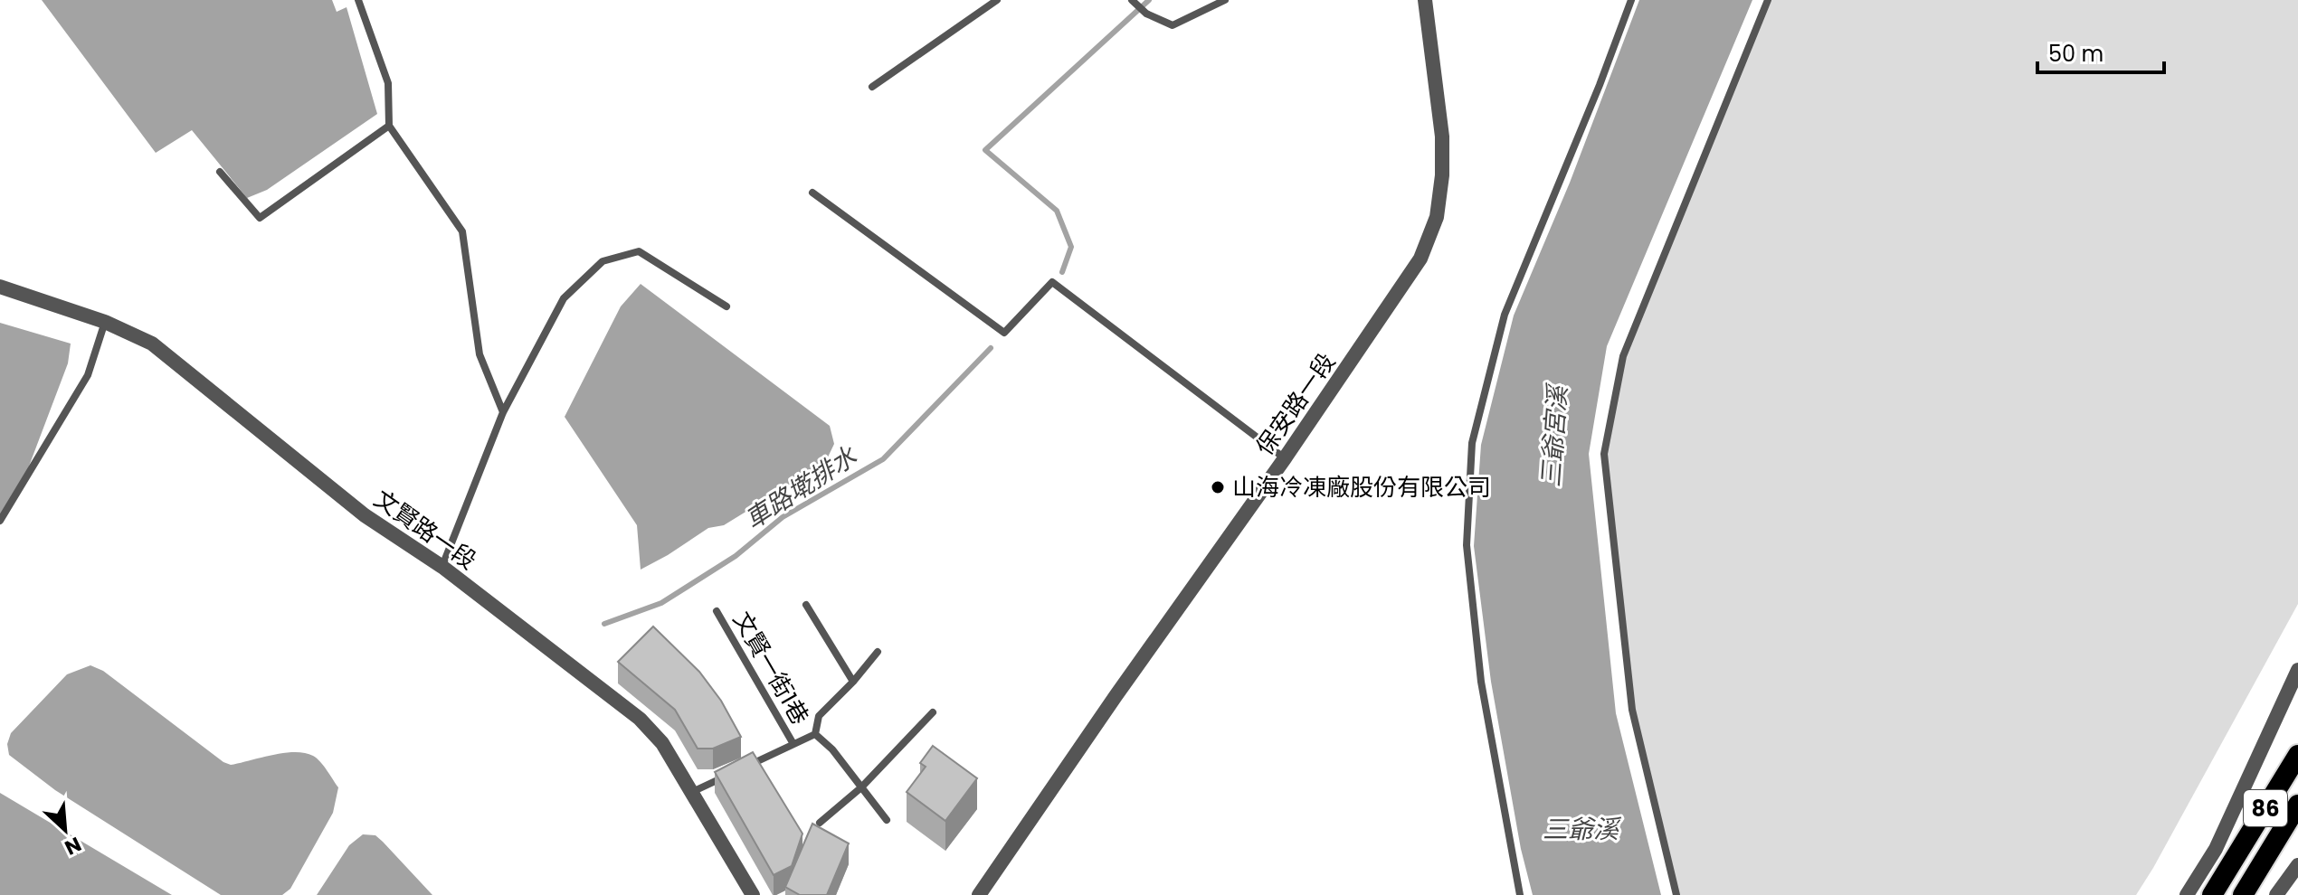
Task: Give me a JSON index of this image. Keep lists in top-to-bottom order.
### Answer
{
  "streets": {
    "highway": ["86"],
    "street": ["保安路一段", "文賢路一段"],
    "lane": ["文賢一街1巷"]
  },
  "water": ["三爺宮溪", "車路墘排水", "三爺溪"],
  "places": ["山海冷凍廠股份有限公司"],
  "scale_bar": "50 m",
  "north": "bottom right"
}
